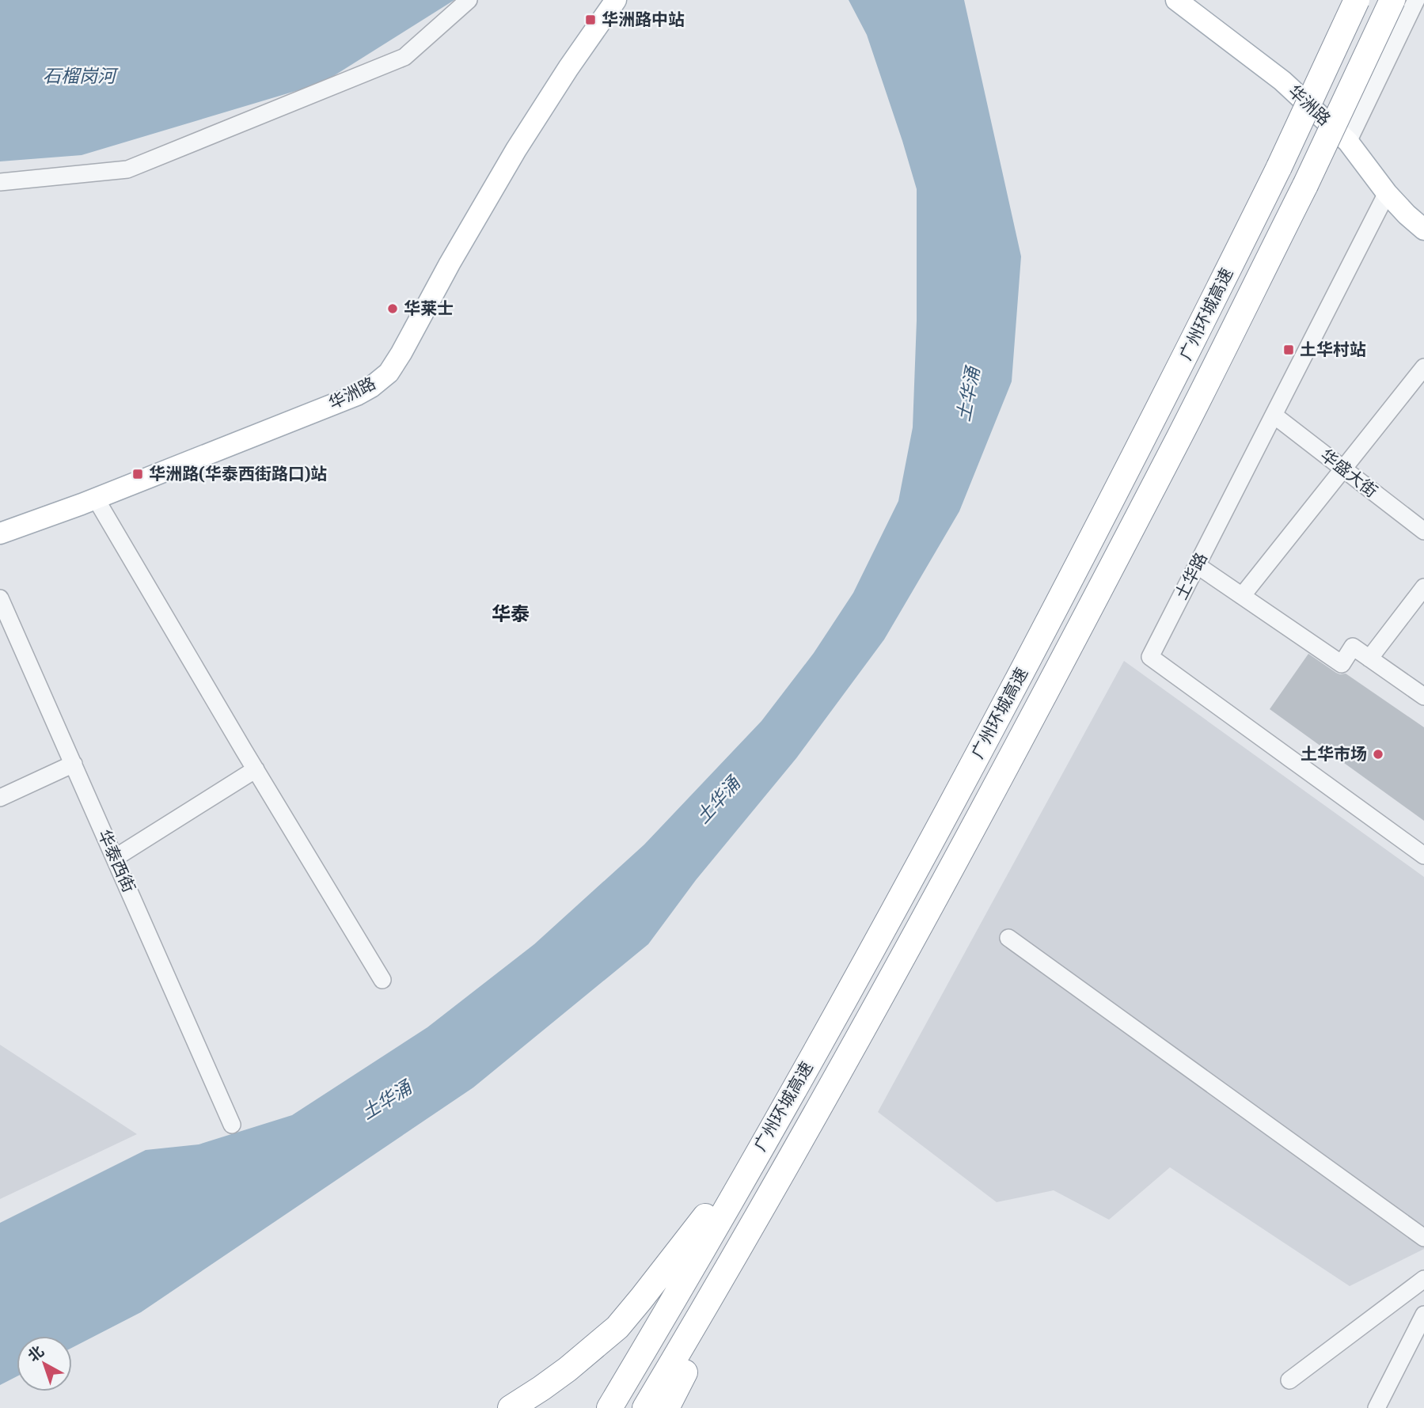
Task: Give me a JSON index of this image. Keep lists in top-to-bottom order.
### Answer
{
  "streets": {
    "highway": ["广州环城高速"],
    "main road": ["华洲路"],
    "street": ["华盛大街", "土华路", "华泰西街"]
  },
  "crossings": [
    ["华洲路", "土华路"],
    ["华盛大街", "土华路"]
  ],
  "districts": ["华泰"],
  "water": ["石榴岗河", "土华涌"],
  "places": {
    "transit": ["华洲路中站", "土华村站", "华洲路(华泰西街路口)站"],
    "other": ["华莱士", "土华市场"]
  },
  "north": "top left"
}
